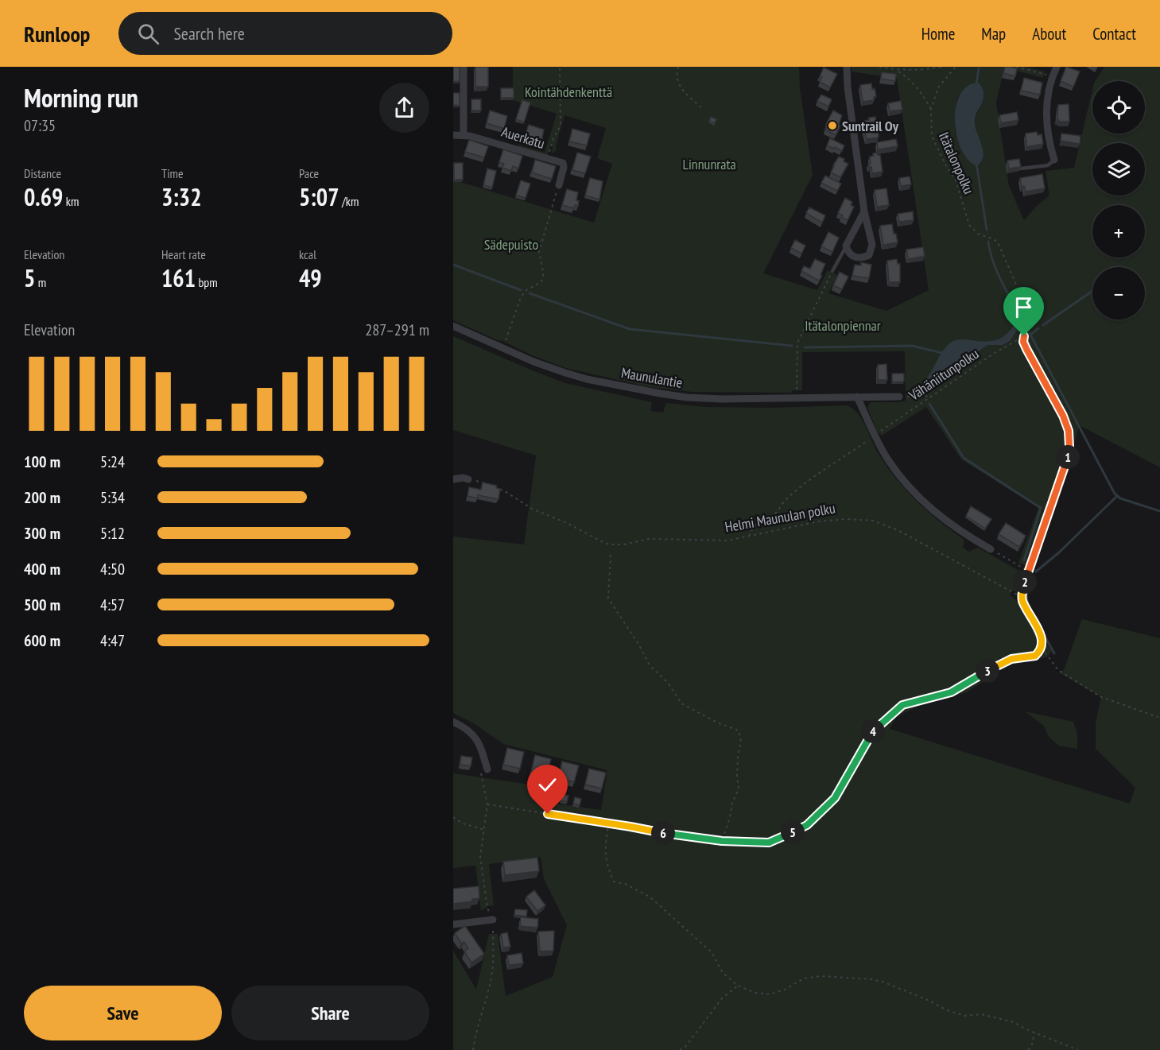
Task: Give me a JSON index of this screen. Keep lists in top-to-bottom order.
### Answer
{
  "streets": {
    "street": ["Auerkatu", "Maunulantie"],
    "path": ["Itätalonpolku", "Vähäniitunpolku", "Helmi Maunulan polku"]
  },
  "crossings": [
    ["Itätalonpolku", "Vähäniitunpolku"]
  ],
  "parks": [
    "Kointähdenkenttä",
    "Linnunrata",
    "Sädepuisto",
    "Itätalonpiennar"
  ],
  "places": ["Suntrail Oy"],
  "page": {
    "header": "Runloop",
    "search": "Search here",
    "nav": [
      "Home",
      "Map",
      "About",
      "Contact"
    ],
    "heading": ["Morning run", "07:35"],
    "map_buttons": ["+", "−"],
    "stats": [
      ["Distance", "0.69 km"],
      ["Time", "3:32"],
      ["Pace", "5:07 /km"],
      ["Elevation", "5 m"],
      ["Heart rate", "161 bpm"],
      ["kcal", "49"]
    ],
    "chart": ["Elevation", "287–291 m"],
    "list": [
      {
        "name": "100 m",
        "note": "5:24"
      },
      {
        "name": "200 m",
        "note": "5:34"
      },
      {
        "name": "300 m",
        "note": "5:12"
      },
      {
        "name": "400 m",
        "note": "4:50"
      },
      {
        "name": "500 m",
        "note": "4:57"
      },
      {
        "name": "600 m",
        "note": "4:47"
      }
    ],
    "pins": [
      "1",
      "2",
      "3",
      "4",
      "5",
      "6"
    ],
    "buttons": ["Save", "Share"]
  }
}
